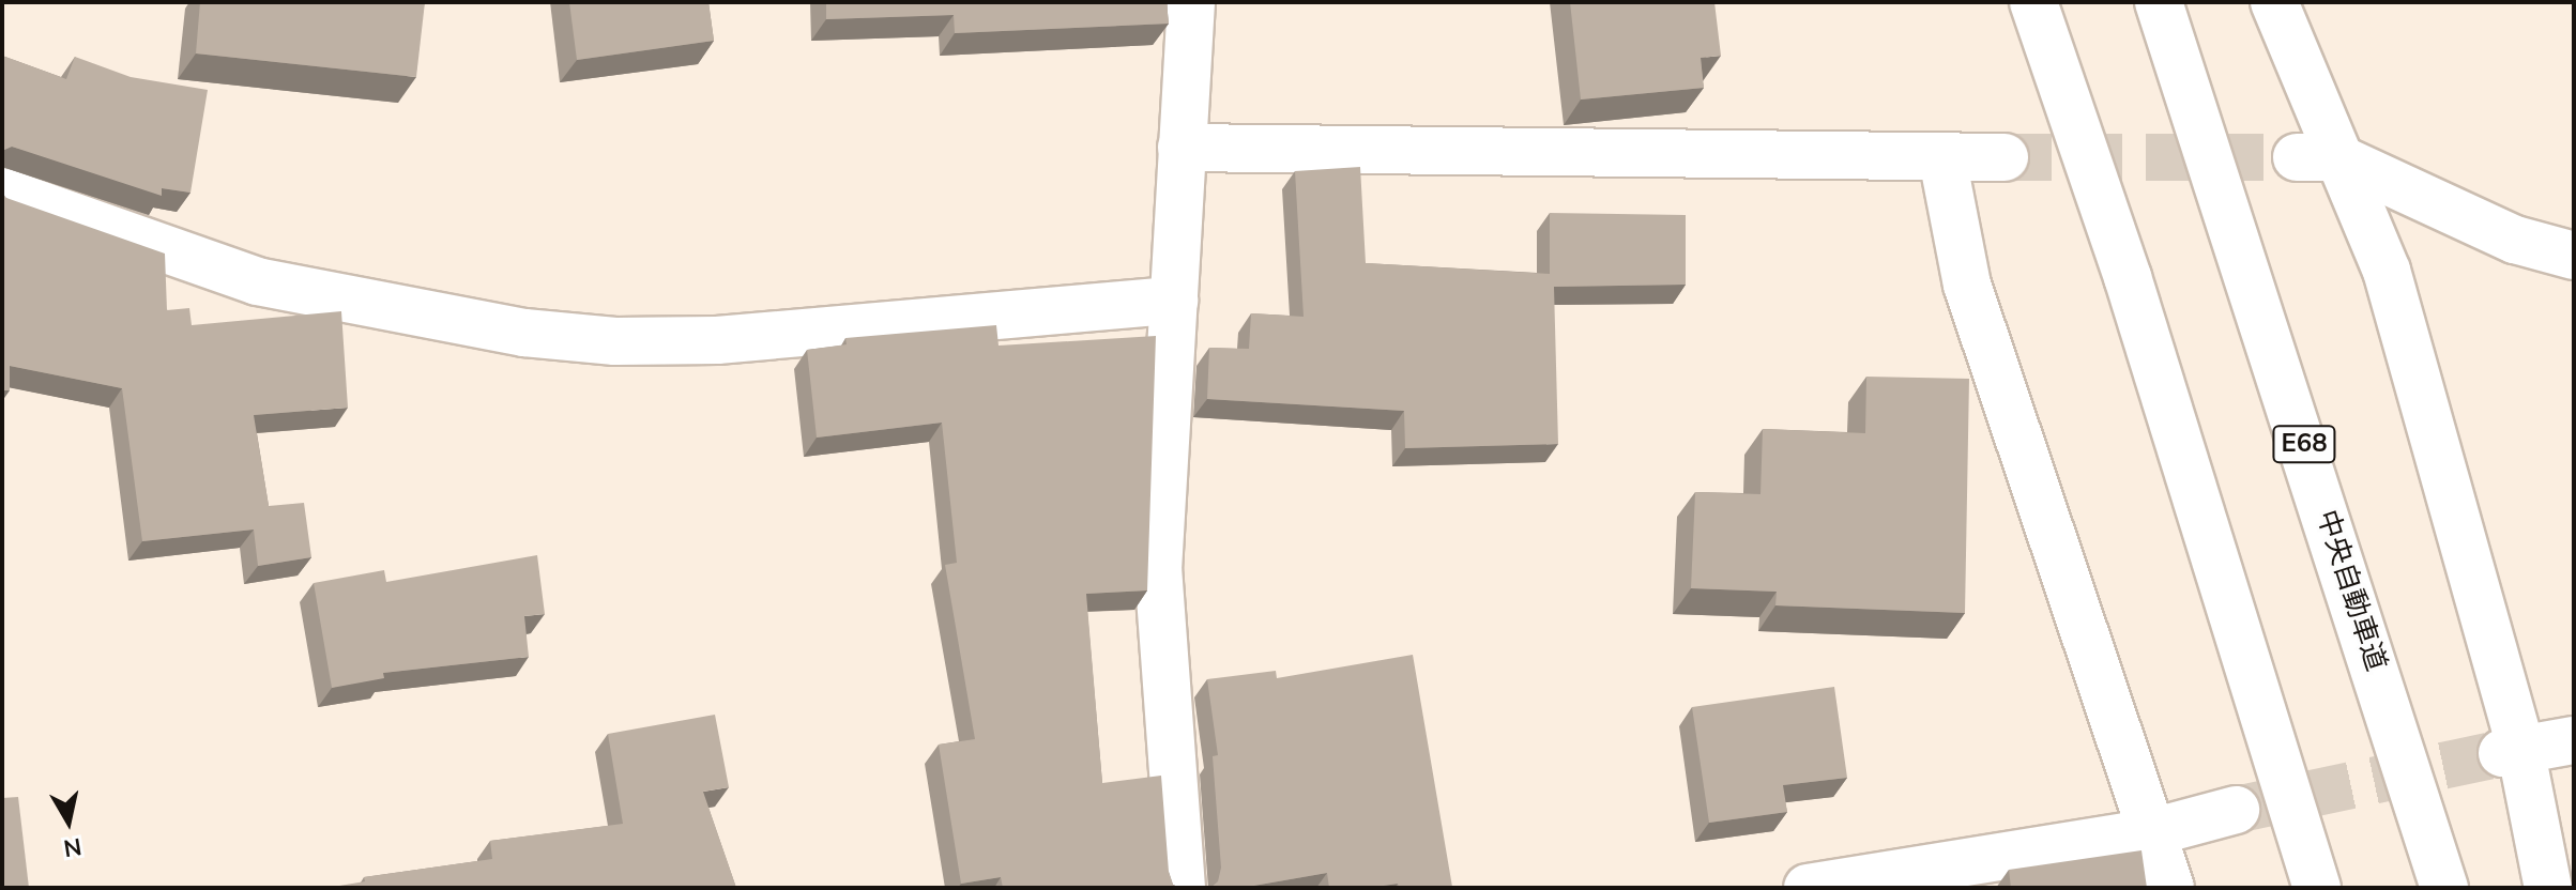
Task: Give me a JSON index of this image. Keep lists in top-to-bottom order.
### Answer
{
  "streets": {
    "main road": ["E68", "中央自動車道"]
  },
  "north": "bottom"
}
